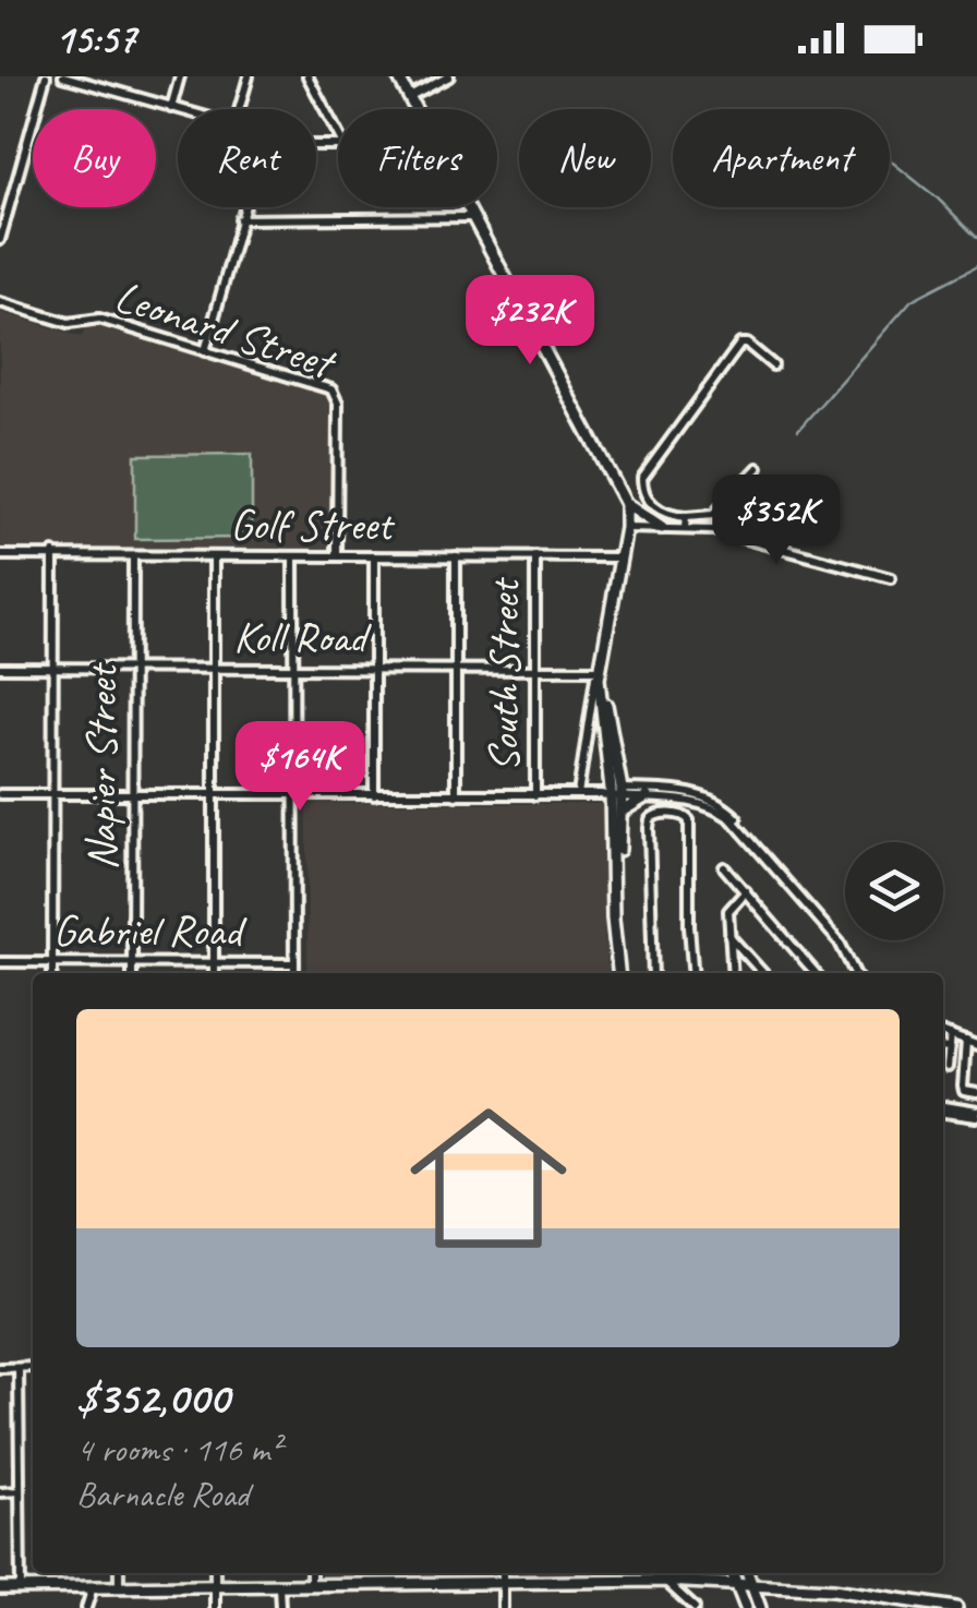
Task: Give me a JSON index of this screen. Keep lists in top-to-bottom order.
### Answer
{
  "streets": {
    "street": [
      "Leonard Street",
      "Golf Street",
      "Koll Road",
      "South Street",
      "Napier Street",
      "Gabriel Road"
    ]
  },
  "crossings": [
    ["Leonard Street", "Golf Street"],
    ["Golf Street", "South Street"],
    ["Golf Street", "Napier Street"],
    ["Koll Road", "South Street"],
    ["Koll Road", "Napier Street"],
    ["Napier Street", "Gabriel Road"]
  ],
  "page": {
    "status": "15:57",
    "chip": [
      "Buy",
      "Rent",
      "Filters",
      "New",
      "Apartment"
    ],
    "price": ["$232K", "$352K", "$164K"],
    "list": [
      {
        "name": "$352,000",
        "note": "4 rooms · 116 m² · Barnacle Road"
      }
    ]
  }
}
